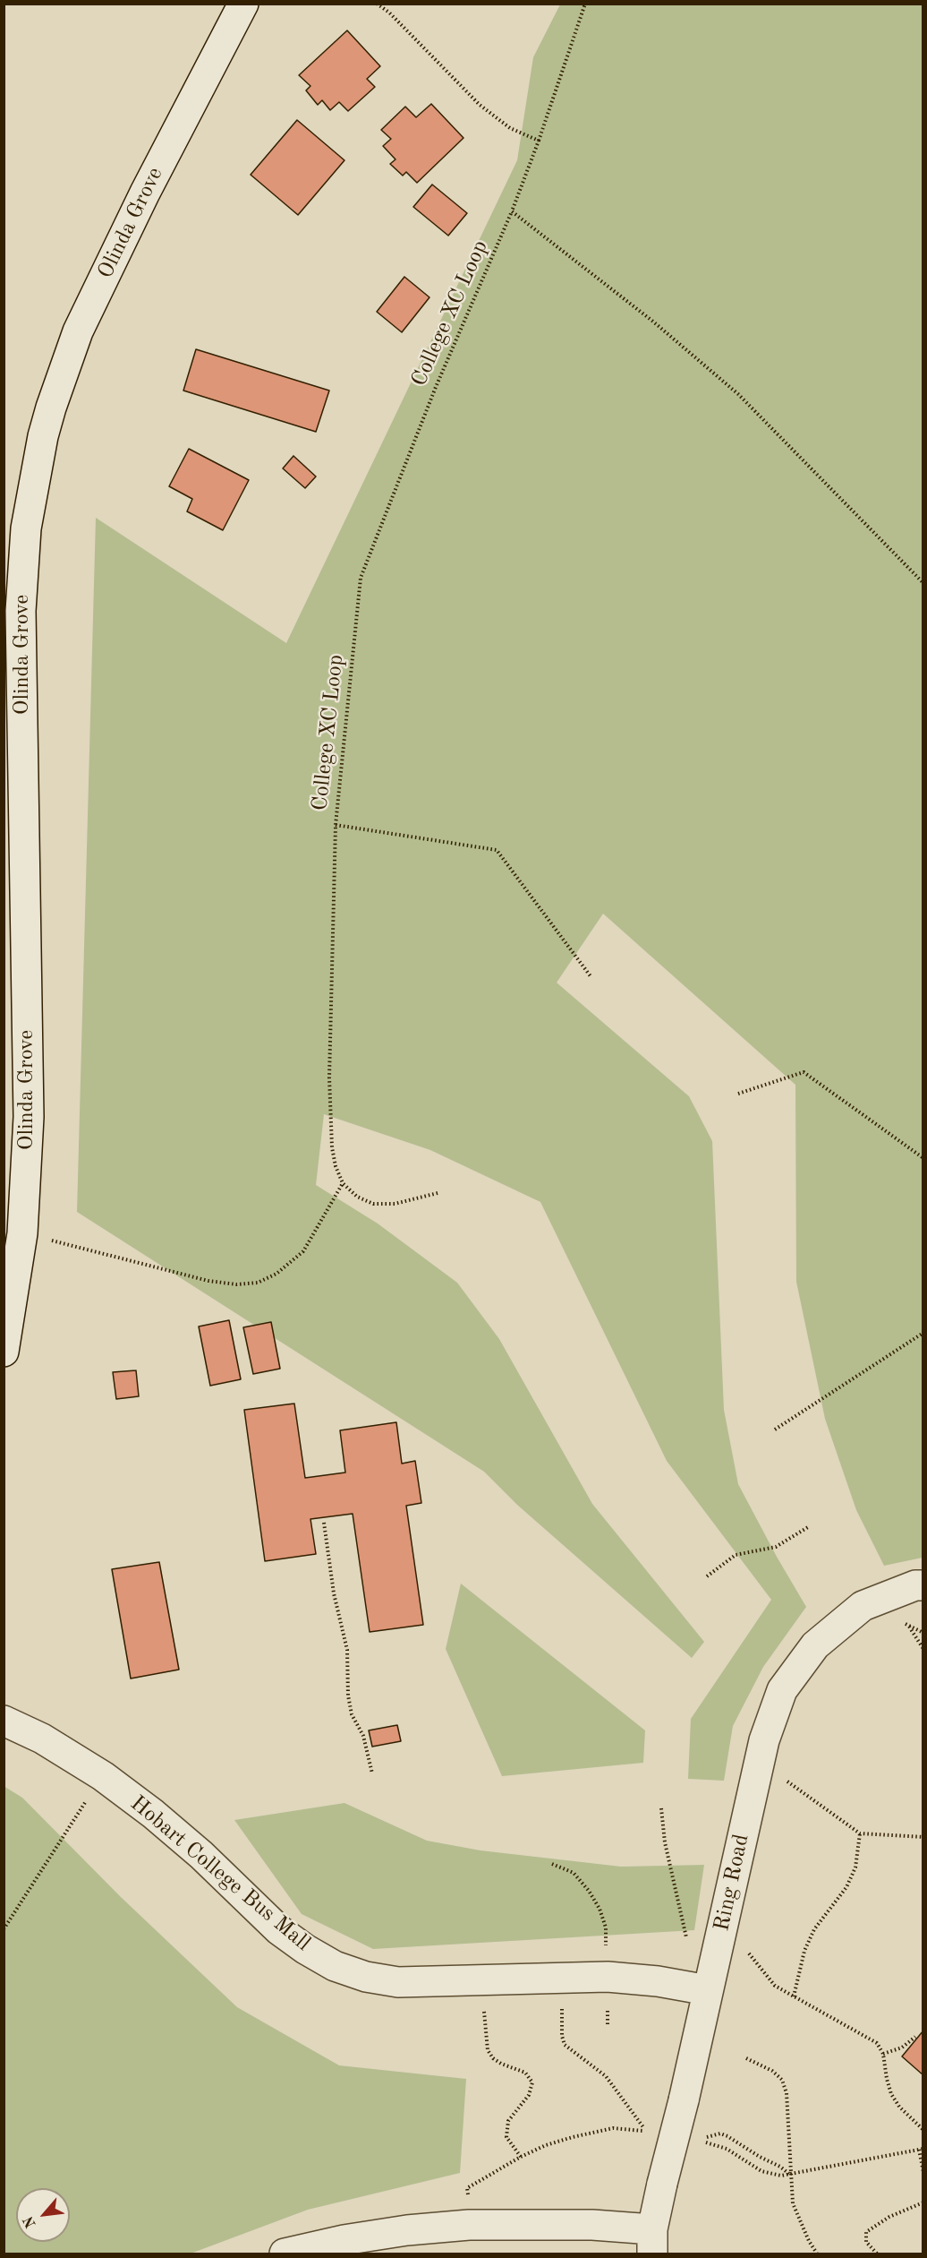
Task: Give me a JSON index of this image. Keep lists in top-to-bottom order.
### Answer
{
  "streets": {
    "street": ["Olinda Grove", "Hobart College Bus Mall", "Ring Road"],
    "path": ["College XC Loop"]
  },
  "crossings": [
    ["Hobart College Bus Mall", "Ring Road"]
  ],
  "north": "bottom left"
}
